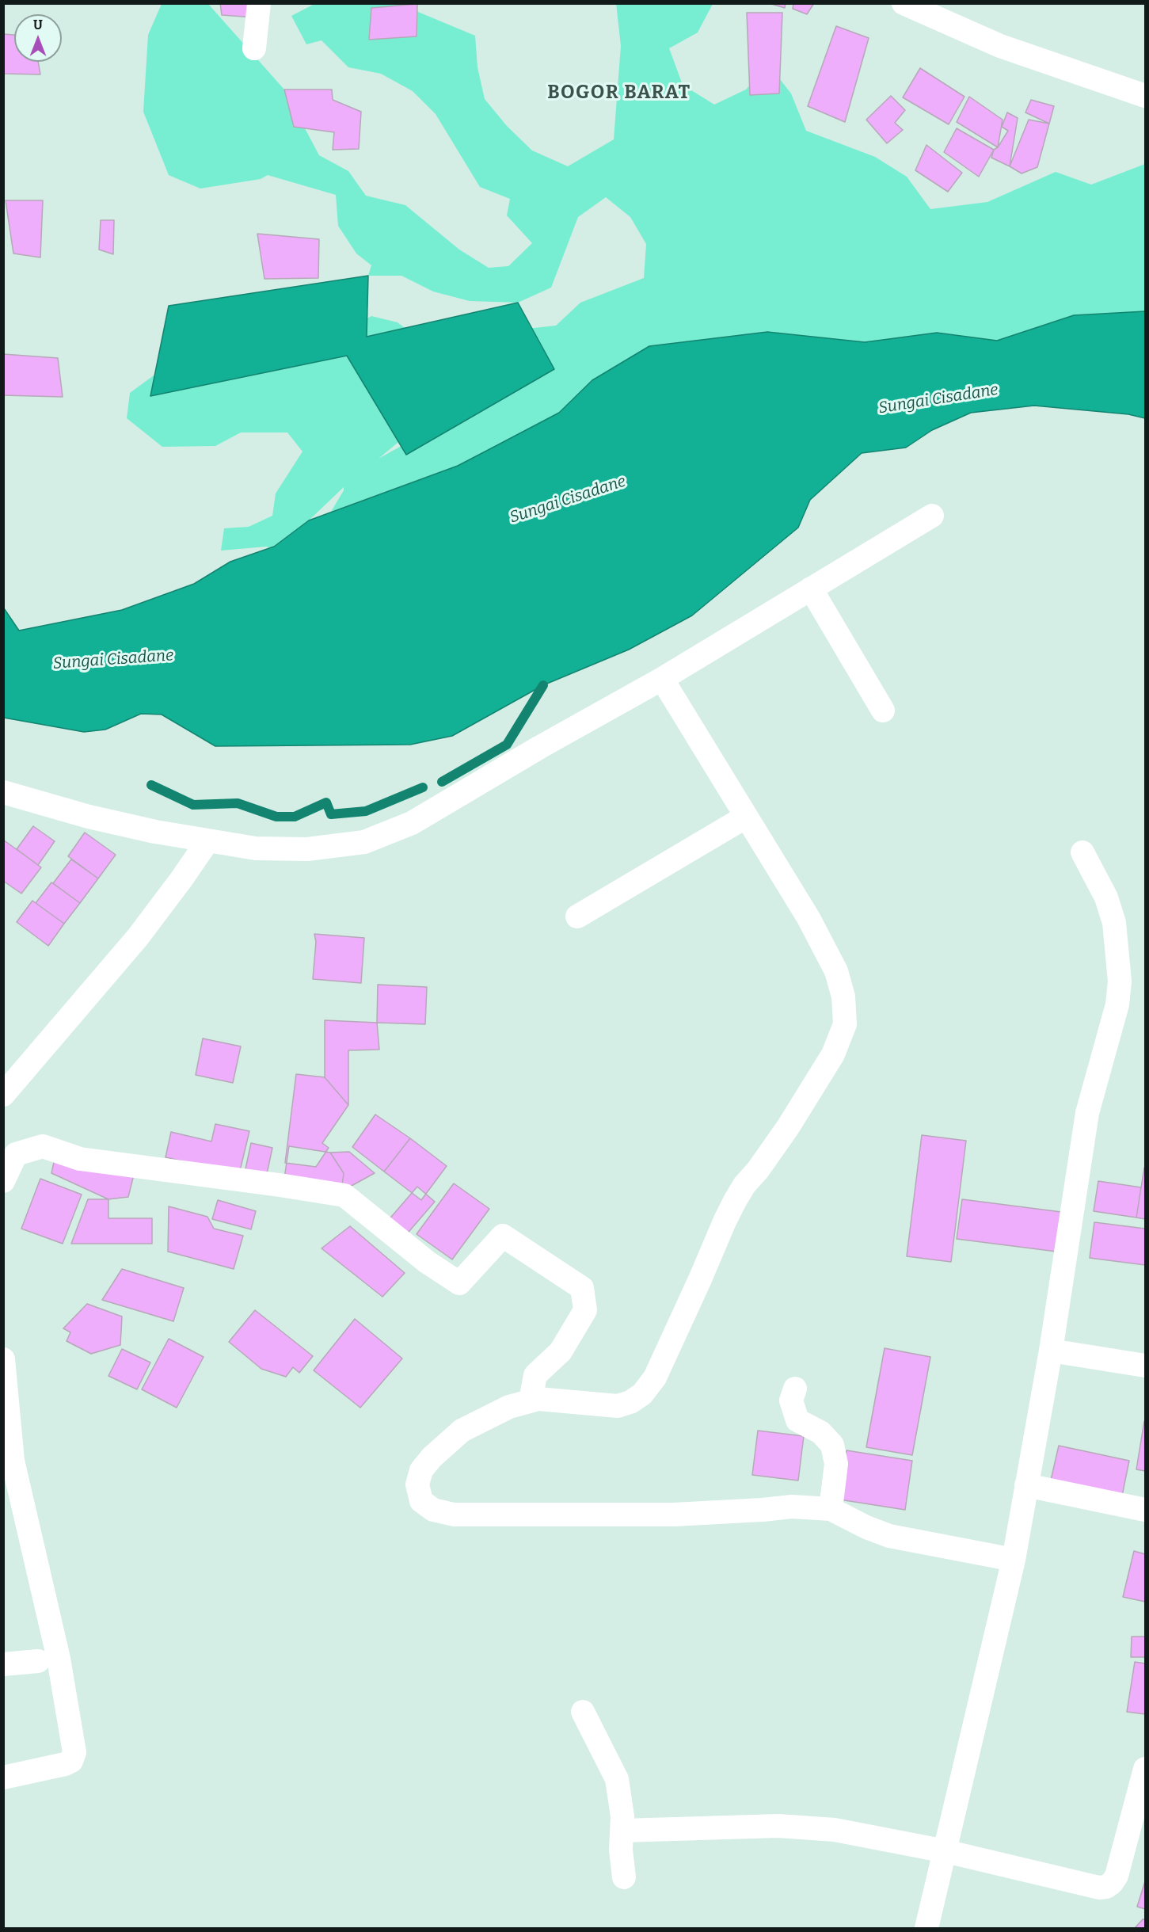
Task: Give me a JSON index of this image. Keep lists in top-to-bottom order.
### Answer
{
  "districts": ["BOGOR BARAT"],
  "water": ["Sungai Cisadane"],
  "north": "top"
}
